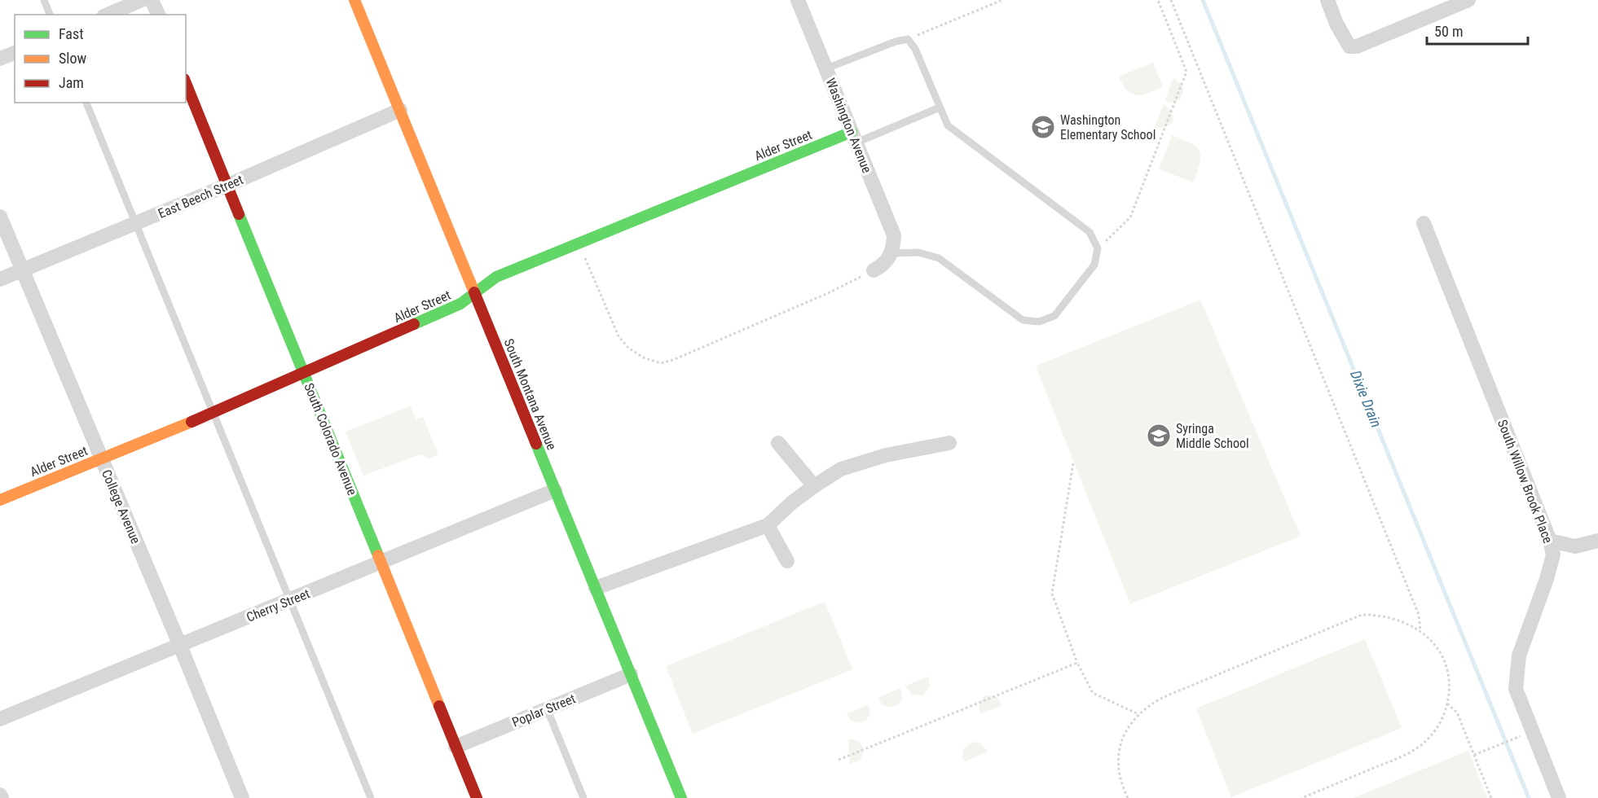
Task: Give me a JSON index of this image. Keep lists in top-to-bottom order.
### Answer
{
  "streets": {
    "street": [
      "Washington Avenue",
      "Alder Street",
      "East Beech Street",
      "South Montana Avenue",
      "South Colorado Avenue",
      "South Willow Brook Place",
      "College Avenue",
      "Cherry Street",
      "Poplar Street"
    ]
  },
  "crossings": [
    ["Washington Avenue", "Alder Street"],
    ["Alder Street", "South Montana Avenue"],
    ["Alder Street", "South Colorado Avenue"],
    ["Alder Street", "College Avenue"],
    ["East Beech Street", "South Montana Avenue"],
    ["East Beech Street", "South Colorado Avenue"],
    ["East Beech Street", "College Avenue"],
    ["South Montana Avenue", "Cherry Street"],
    ["South Montana Avenue", "Poplar Street"],
    ["South Colorado Avenue", "Cherry Street"],
    ["South Colorado Avenue", "Poplar Street"],
    ["College Avenue", "Cherry Street"]
  ],
  "water": ["Dixie Drain"],
  "places": {
    "school or university": ["Washington Elementary School", "Syringa Middle School"]
  },
  "legend": ["Fast", "Slow", "Jam"],
  "scale_bar": "50 m"
}
